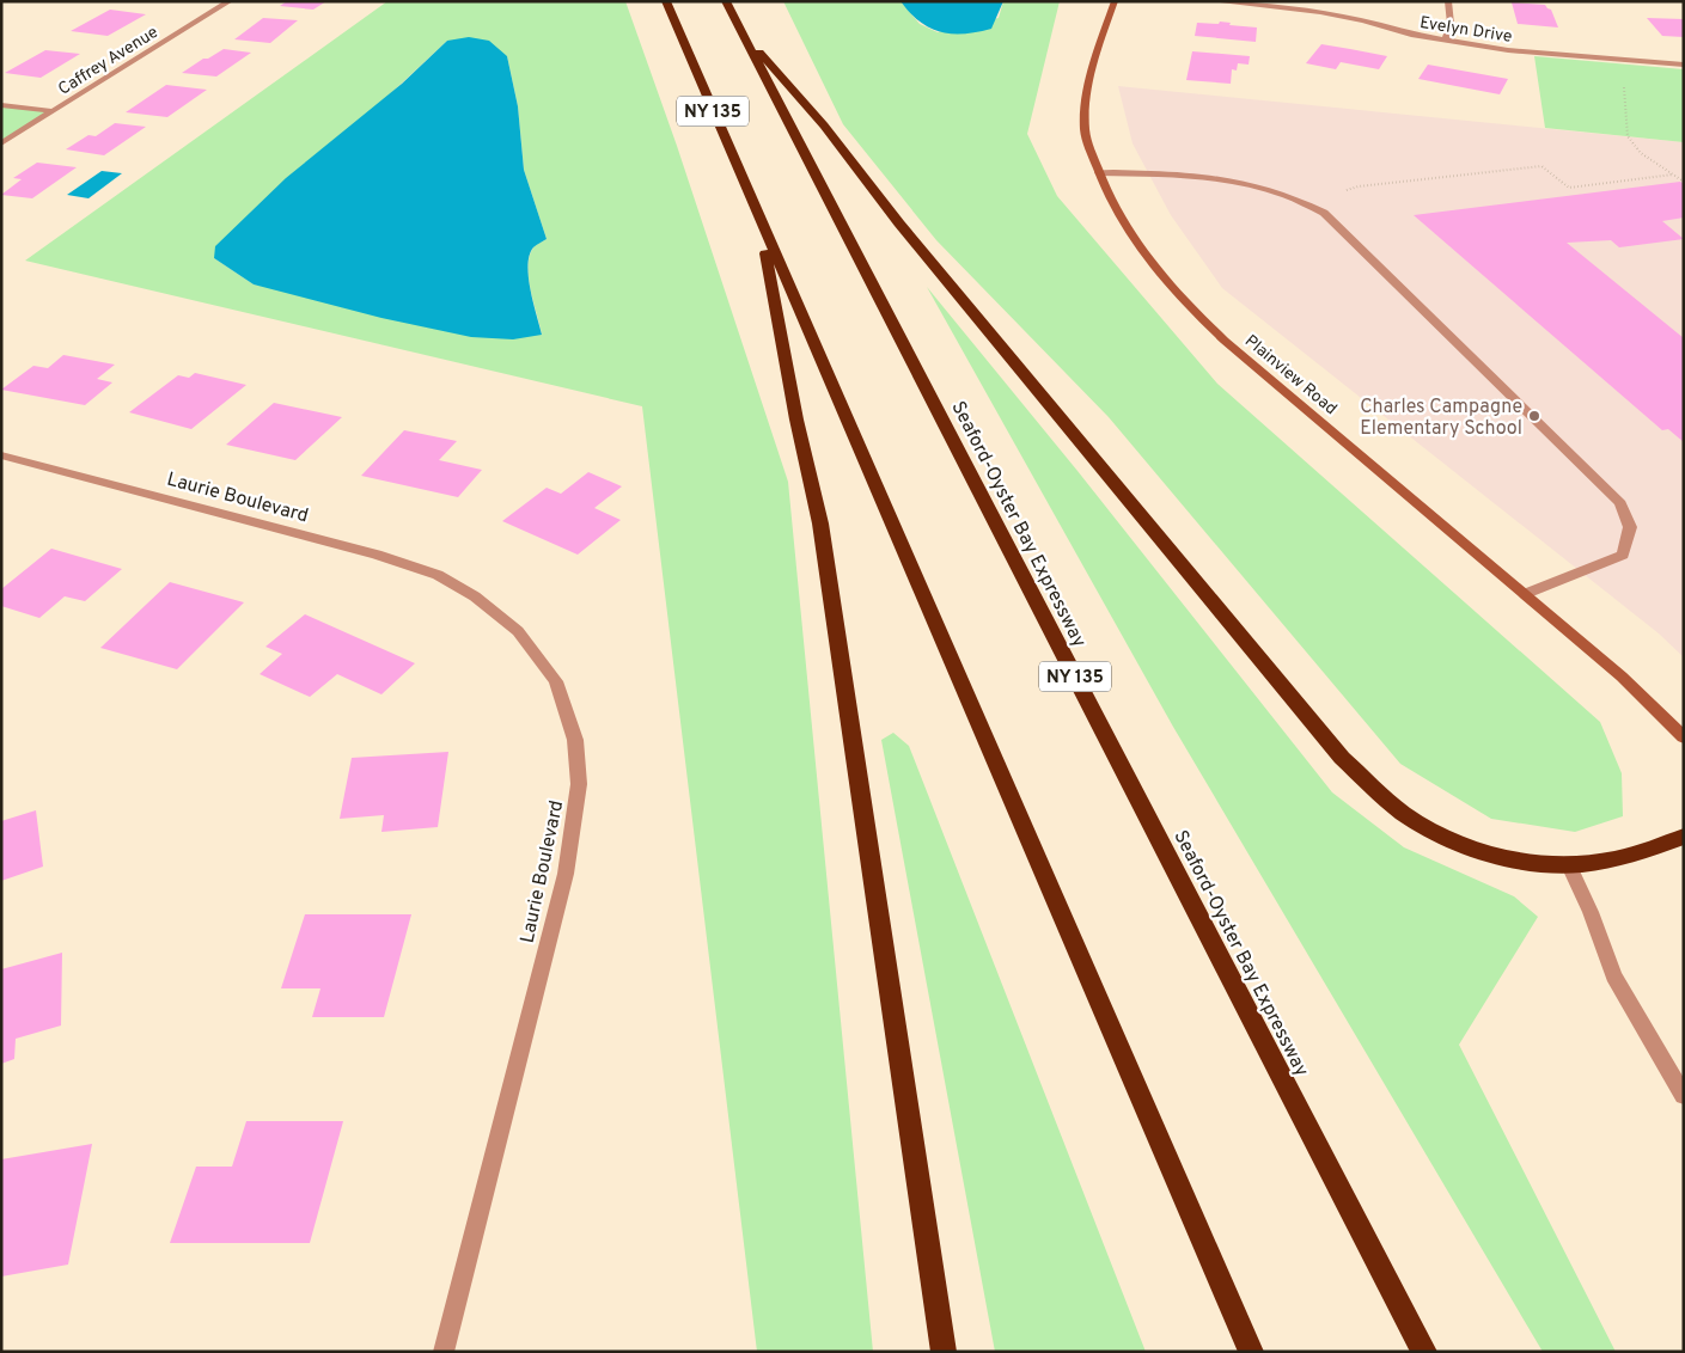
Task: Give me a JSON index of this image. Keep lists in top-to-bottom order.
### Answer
{
  "streets": {
    "highway": ["NY 135", "Seaford-Oyster Bay Expressway"],
    "main road": ["Plainview Road"],
    "street": ["Evelyn Drive", "Caffrey Avenue", "Laurie Boulevard"]
  },
  "places": ["Charles Campagne Elementary School"]
}
